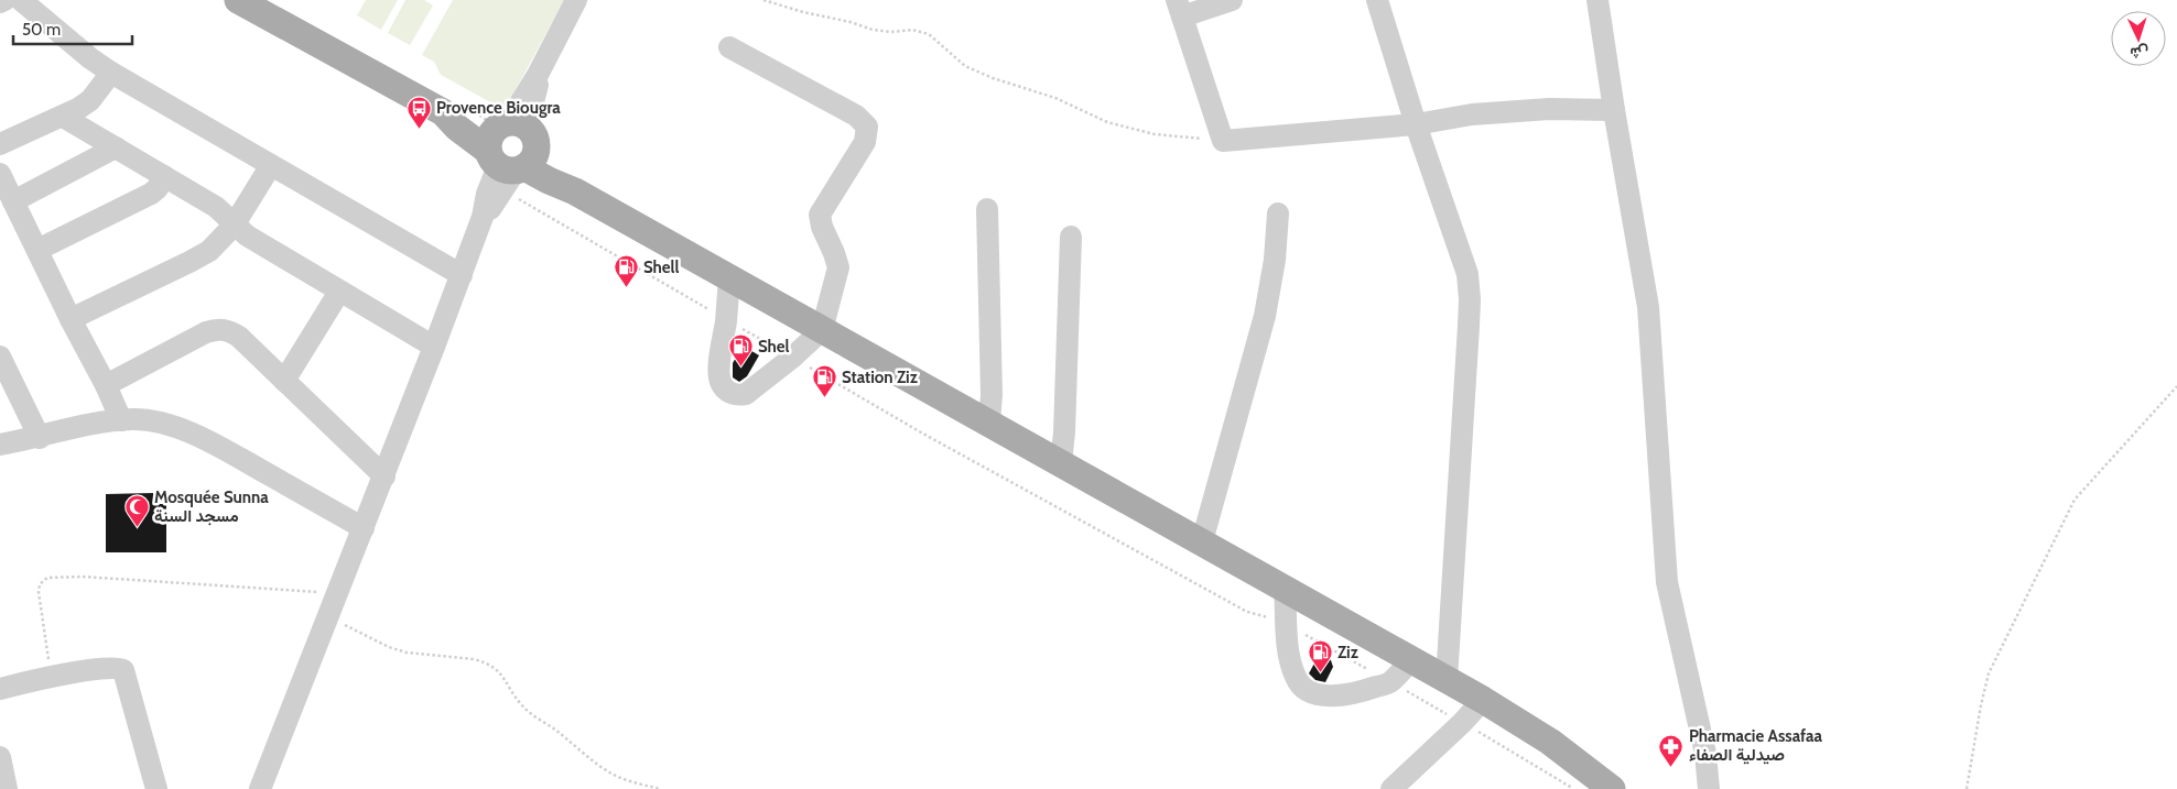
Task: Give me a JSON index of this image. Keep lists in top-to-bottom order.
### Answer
{
  "places": {
    "bus stop": ["Provence Biougra"],
    "fuel station": [
      "Shell",
      "Shel",
      "Station Ziz",
      "Ziz"
    ],
    "mosque": ["Mosquée Sunna مسجد السنة"],
    "pharmacy": ["Pharmacie Assafaa صيدلية الصفاء"]
  },
  "scale_bar": "50 m",
  "north": "bottom"
}
